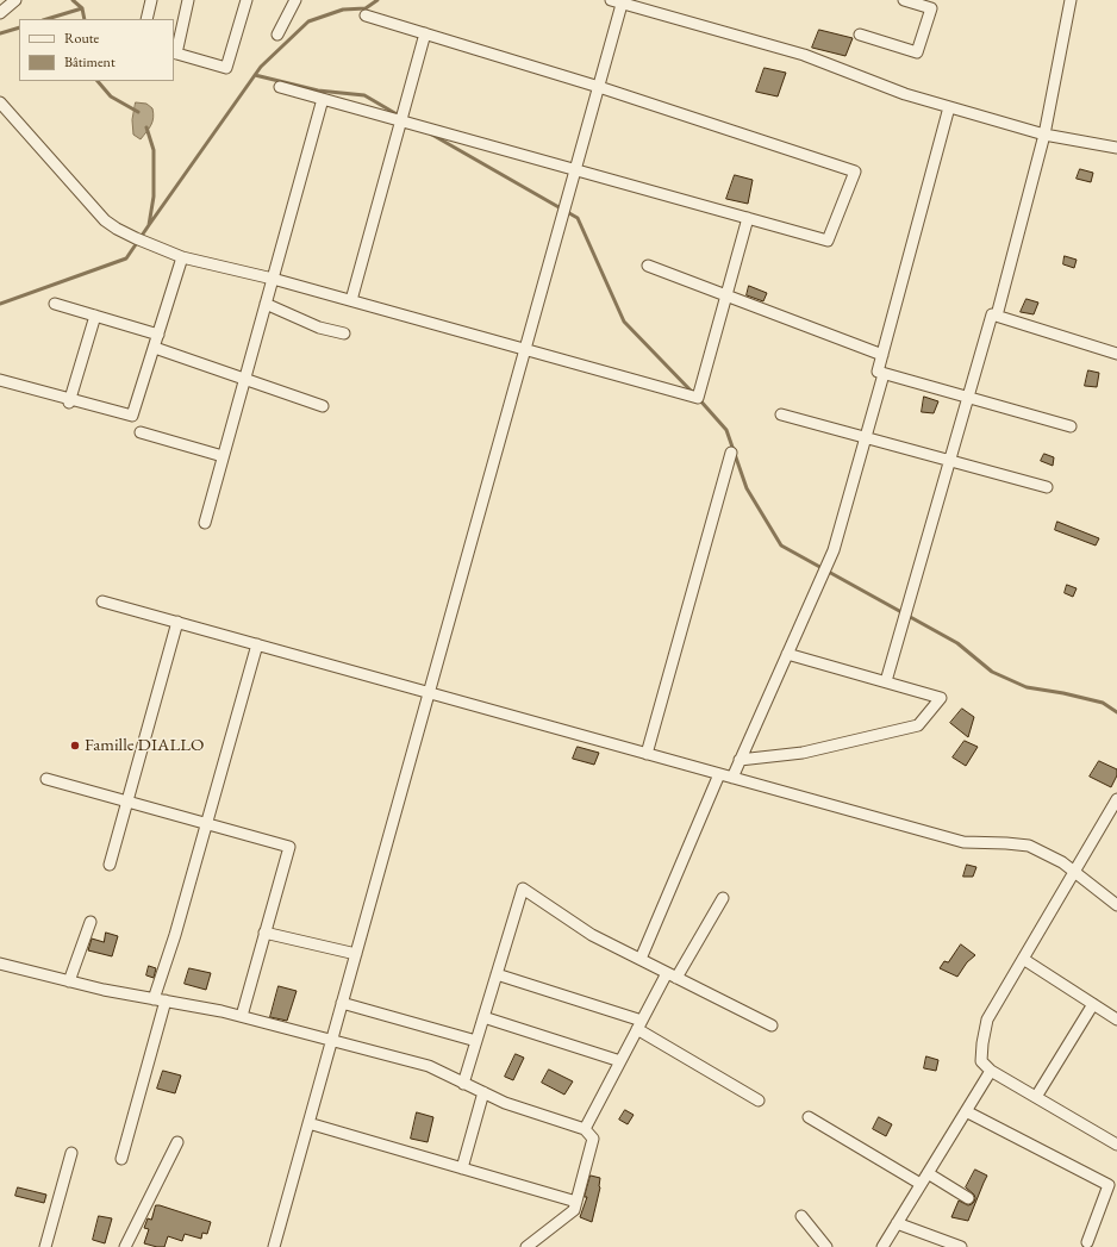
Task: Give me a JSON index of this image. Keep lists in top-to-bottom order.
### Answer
{
  "places": ["Famille DIALLO"],
  "legend": ["Route", "Bâtiment"]
}
